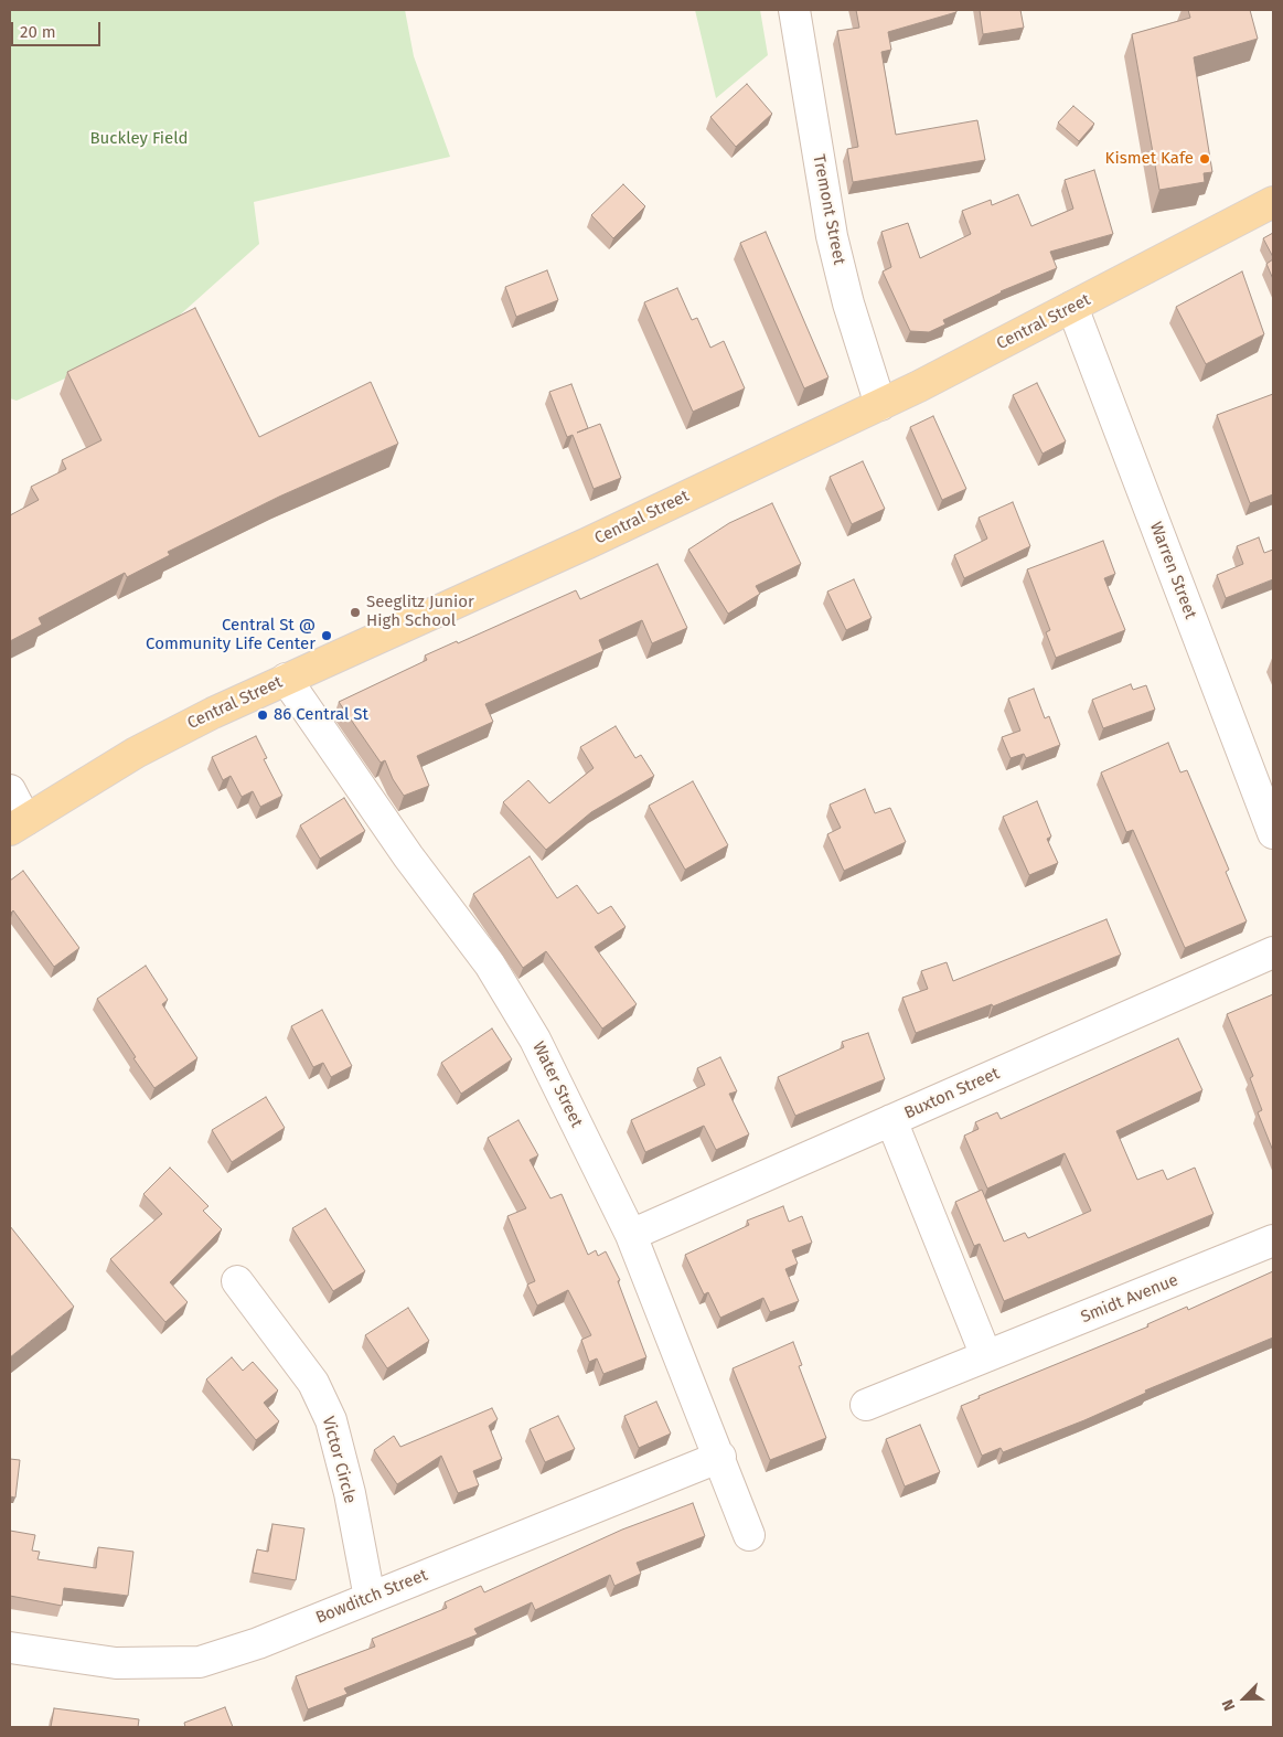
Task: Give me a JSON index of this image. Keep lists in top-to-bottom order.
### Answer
{
  "streets": {
    "main road": ["Central Street"],
    "street": [
      "Tremont Street",
      "Warren Street",
      "Water Street",
      "Buxton Street",
      "Smidt Avenue",
      "Victor Circle",
      "Bowditch Street"
    ]
  },
  "crossings": [
    ["Tremont Street", "Central Street"],
    ["Central Street", "Warren Street"],
    ["Central Street", "Water Street"],
    ["Water Street", "Buxton Street"],
    ["Water Street", "Bowditch Street"],
    ["Victor Circle", "Bowditch Street"]
  ],
  "parks": ["Buckley Field"],
  "places": [
    "Kismet Kafe",
    "Seeglitz Junior High School",
    "Central St @ Community Life Center",
    "86 Central St"
  ],
  "scale_bar": "20 m",
  "north": "bottom left"
}
